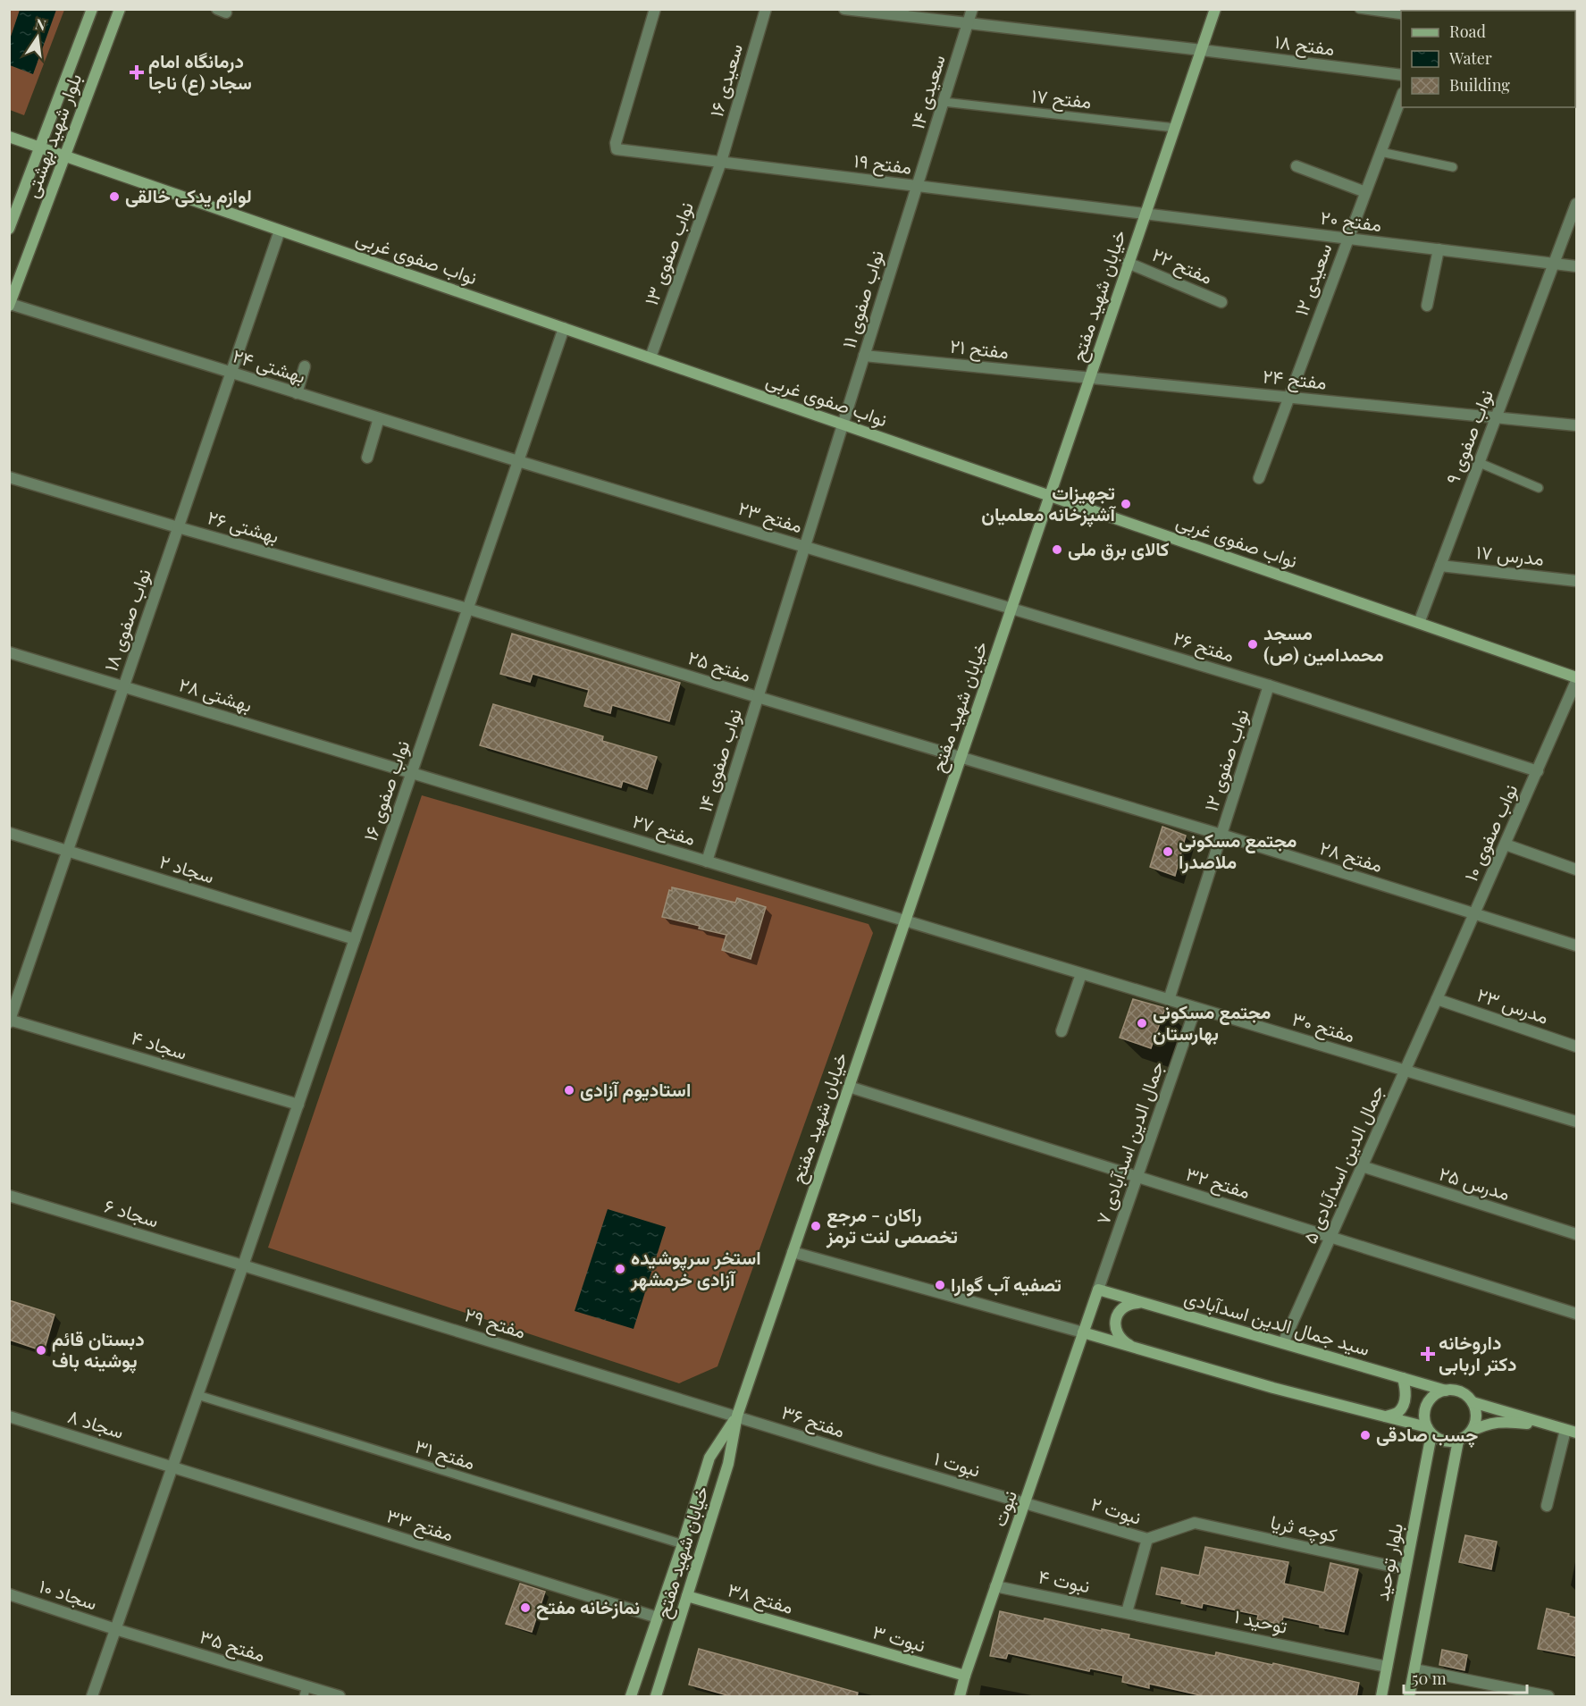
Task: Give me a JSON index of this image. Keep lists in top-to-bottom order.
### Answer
{
  "streets": {
    "street": [
      "مفتح ۱۸",
      "سعیدی ۱۶",
      "سعیدی ۱۴",
      "بلوار شهید بهشتی",
      "مفتح ۱۹",
      "مفتح ۲۰",
      "نواب صفوی ۱۳",
      "نواب صفوی غربی",
      "مفتح ۲۲",
      "سعیدی ۱۲",
      "خیابان شهید مفتح",
      "نواب صفوی ۱۱",
      "مفتح ۲۱",
      "بهشتی ۲۴",
      "مفتح ۲۴",
      "نواب صفوی ۹",
      "مفتح ۲۳",
      "بهشتی ۲۶",
      "مدرس ۱۷",
      "نواب صفوی ۱۸",
      "مفتح ۲۶",
      "مفتح ۲۵",
      "بهشتی ۲۸",
      "نواب صفوی ۱۴",
      "نواب صفوی ۱۲",
      "نواب صفوی ۱۶",
      "مفتح ۲۷",
      "نواب صفوی ۱۰",
      "مفتح ۲۸",
      "سجاد ۲",
      "مدرس ۲۳",
      "مفتح ۳۰",
      "سجاد ۴",
      "جمال الدین اسدآبادی ۷",
      "جمال الدین اسدآبادی ۵",
      "مفتح ۳۲",
      "مدرس ۲۵",
      "سجاد ۶",
      "مفتح ۲۹",
      "سید جمال الدین اسدآبادی",
      "مفتح ۳۶",
      "سجاد ۸",
      "نبوت ۱",
      "نبوت",
      "نبوت ۲",
      "مفتح ۳۳",
      "کوچه ثریا",
      "بلوار توحید",
      "نبوت ۴",
      "سجاد ۱۰",
      "مفتح ۳۸",
      "توحید ۱",
      "نبوت ۳",
      "مفتح ۳۵"
    ],
    "lane": ["مفتح ۱۷", "مفتح ۳۱"]
  },
  "crossings": [
    ["مفتح ۱۸", "سعیدی ۱۴"],
    ["مفتح ۱۸", "خیابان شهید مفتح"],
    ["سعیدی ۱۶", "مفتح ۱۹"],
    ["سعیدی ۱۶", "نواب صفوی ۱۳"],
    ["سعیدی ۱۴", "مفتح ۱۷"],
    ["سعیدی ۱۴", "مفتح ۱۹"],
    ["سعیدی ۱۴", "نواب صفوی ۱۱"],
    ["مفتح ۱۷", "خیابان شهید مفتح"],
    ["بلوار شهید بهشتی", "نواب صفوی غربی"],
    ["بلوار شهید بهشتی", "بهشتی ۲۴"],
    ["مفتح ۱۹", "مفتح ۲۰"],
    ["مفتح ۱۹", "نواب صفوی ۱۳"],
    ["مفتح ۱۹", "خیابان شهید مفتح"],
    ["مفتح ۱۹", "نواب صفوی ۱۱"],
    ["مفتح ۲۰", "سعیدی ۱۲"],
    ["مفتح ۲۰", "خیابان شهید مفتح"],
    ["مفتح ۲۰", "نواب صفوی ۹"],
    ["نواب صفوی ۱۳", "نواب صفوی غربی"],
    ["نواب صفوی غربی", "خیابان شهید مفتح"],
    ["نواب صفوی غربی", "نواب صفوی ۱۱"],
    ["نواب صفوی غربی", "نواب صفوی ۹"],
    ["نواب صفوی غربی", "نواب صفوی ۱۸"],
    ["نواب صفوی غربی", "نواب صفوی ۱۴"],
    ["نواب صفوی غربی", "نواب صفوی ۱۶"],
    ["نواب صفوی غربی", "نواب صفوی ۱۰"],
    ["مفتح ۲۲", "خیابان شهید مفتح"],
    ["سعیدی ۱۲", "مفتح ۲۴"],
    ["خیابان شهید مفتح", "مفتح ۲۱"],
    ["خیابان شهید مفتح", "مفتح ۲۴"],
    ["خیابان شهید مفتح", "مفتح ۲۳"],
    ["خیابان شهید مفتح", "مفتح ۲۶"],
    ["خیابان شهید مفتح", "مفتح ۲۵"],
    ["خیابان شهید مفتح", "مفتح ۲۷"],
    ["خیابان شهید مفتح", "مفتح ۲۸"],
    ["خیابان شهید مفتح", "مفتح ۳۰"],
    ["خیابان شهید مفتح", "مفتح ۳۲"],
    ["خیابان شهید مفتح", "مفتح ۲۹"],
    ["خیابان شهید مفتح", "مفتح ۳۶"],
    ["خیابان شهید مفتح", "مفتح ۳۱"],
    ["خیابان شهید مفتح", "مفتح ۳۳"],
    ["خیابان شهید مفتح", "مفتح ۳۸"],
    ["نواب صفوی ۱۱", "مفتح ۲۱"],
    ["نواب صفوی ۱۱", "نواب صفوی ۱۴"],
    ["مفتح ۲۱", "مفتح ۲۴"],
    ["بهشتی ۲۴", "مفتح ۲۳"],
    ["بهشتی ۲۴", "نواب صفوی ۱۸"],
    ["بهشتی ۲۴", "نواب صفوی ۱۶"],
    ["مفتح ۲۴", "نواب صفوی ۹"],
    ["نواب صفوی ۹", "مدرس ۱۷"],
    ["مفتح ۲۳", "مفتح ۲۶"],
    ["مفتح ۲۳", "نواب صفوی ۱۴"],
    ["مفتح ۲۳", "نواب صفوی ۱۶"],
    ["بهشتی ۲۶", "نواب صفوی ۱۸"],
    ["بهشتی ۲۶", "مفتح ۲۵"],
    ["بهشتی ۲۶", "نواب صفوی ۱۶"],
    ["نواب صفوی ۱۸", "بهشتی ۲۸"],
    ["نواب صفوی ۱۸", "سجاد ۲"],
    ["نواب صفوی ۱۸", "سجاد ۴"],
    ["مفتح ۲۶", "نواب صفوی ۱۲"],
    ["مفتح ۲۶", "نواب صفوی ۱۰"],
    ["مفتح ۲۵", "نواب صفوی ۱۴"],
    ["مفتح ۲۵", "نواب صفوی ۱۶"],
    ["مفتح ۲۵", "مفتح ۲۸"],
    ["بهشتی ۲۸", "نواب صفوی ۱۶"],
    ["بهشتی ۲۸", "مفتح ۲۷"],
    ["نواب صفوی ۱۴", "مفتح ۲۷"],
    ["نواب صفوی ۱۲", "مفتح ۲۸"],
    ["نواب صفوی ۱۲", "مفتح ۳۰"],
    ["نواب صفوی ۱۶", "مفتح ۲۷"],
    ["نواب صفوی ۱۶", "سجاد ۲"],
    ["نواب صفوی ۱۶", "سجاد ۴"],
    ["نواب صفوی ۱۶", "سجاد ۶"],
    ["نواب صفوی ۱۶", "مفتح ۲۹"],
    ["نواب صفوی ۱۶", "سجاد ۸"],
    ["نواب صفوی ۱۶", "مفتح ۳۱"],
    ["نواب صفوی ۱۶", "مفتح ۳۳"],
    ["نواب صفوی ۱۶", "سجاد ۱۰"],
    ["نواب صفوی ۱۶", "مفتح ۳۵"],
    ["مفتح ۲۷", "مفتح ۳۰"],
    ["نواب صفوی ۱۰", "مفتح ۲۸"],
    ["نواب صفوی ۱۰", "مدرس ۲۳"],
    ["نواب صفوی ۱۰", "جمال الدین اسدآبادی ۵"],
    ["مدرس ۲۳", "جمال الدین اسدآبادی ۵"],
    ["مفتح ۳۰", "جمال الدین اسدآبادی ۷"],
    ["مفتح ۳۰", "جمال الدین اسدآبادی ۵"],
    ["جمال الدین اسدآبادی ۷", "مفتح ۳۲"],
    ["جمال الدین اسدآبادی ۷", "سید جمال الدین اسدآبادی"],
    ["جمال الدین اسدآبادی ۷", "نبوت"],
    ["جمال الدین اسدآبادی ۵", "مفتح ۳۲"],
    ["جمال الدین اسدآبادی ۵", "مدرس ۲۵"],
    ["جمال الدین اسدآبادی ۵", "سید جمال الدین اسدآبادی"],
    ["سجاد ۶", "مفتح ۲۹"],
    ["مفتح ۲۹", "مفتح ۳۶"],
    ["سید جمال الدین اسدآبادی", "نبوت"],
    ["سید جمال الدین اسدآبادی", "بلوار توحید"],
    ["مفتح ۳۶", "نبوت ۱"],
    ["سجاد ۸", "مفتح ۳۳"],
    ["نبوت ۱", "نبوت"],
    ["نبوت ۱", "نبوت ۲"],
    ["نبوت", "نبوت ۲"],
    ["نبوت", "نبوت ۴"],
    ["نبوت", "نبوت ۳"],
    ["نبوت ۲", "کوچه ثریا"],
    ["کوچه ثریا", "بلوار توحید"],
    ["بلوار توحید", "توحید ۱"],
    ["نبوت ۴", "توحید ۱"],
    ["سجاد ۱۰", "مفتح ۳۵"],
    ["مفتح ۳۸", "نبوت ۳"]
  ],
  "places": {
    "health": ["درمانگاه امام سجاد (ع) ناجا", "داروخانه دکتر اربابی"],
    "other": [
      "لوازم یدکی خالقی",
      "تجهيزات آشپزخانه معلمیان",
      "کالای برق ملی",
      "مسجد محمدامین (ص)",
      "مجتمع مسکونی ملاصدرا",
      "مجتمع مسکونی بهارستان",
      "استادیوم آزادی",
      "راکان - مرجع تخصصی لنت ترمز",
      "استخر سرپوشیده آزادی خرمشهر",
      "تصفیه آب گوارا",
      "دبستان قائم پوشینه باف",
      "چسب صادقی",
      "نمازخانه مفتح"
    ]
  },
  "legend": ["Road", "Water", "Building"],
  "scale_bar": "50 m",
  "north": "top"
}
